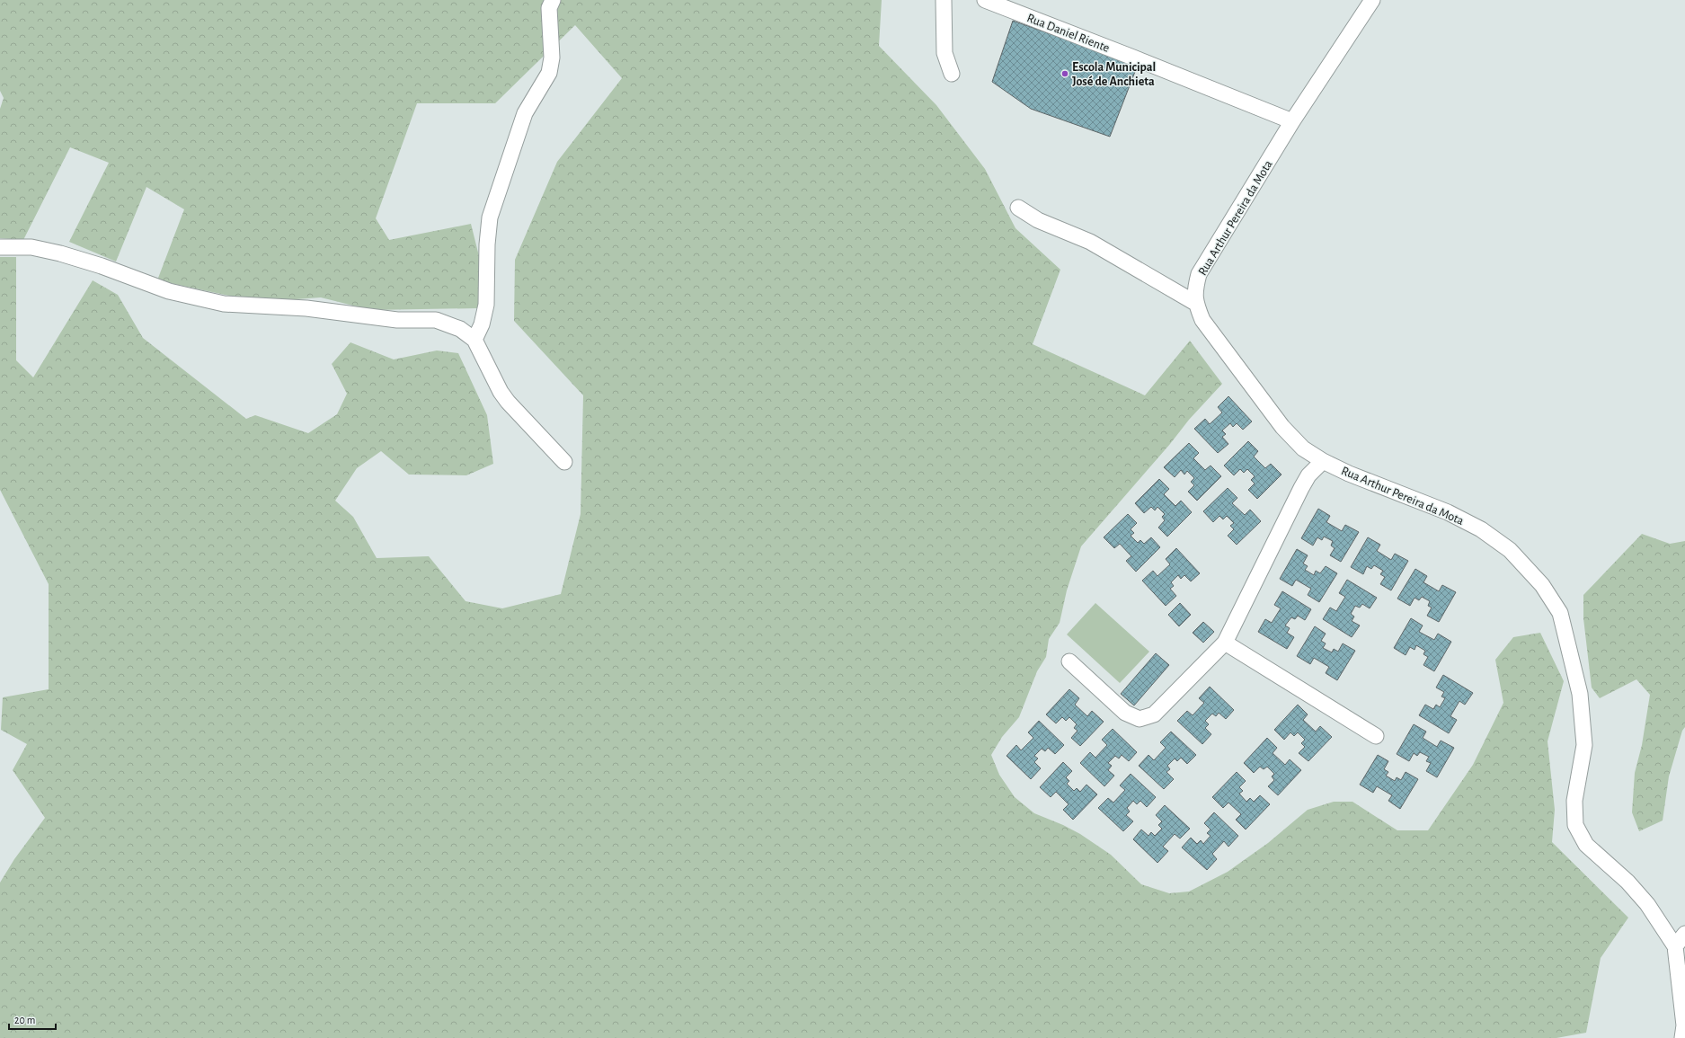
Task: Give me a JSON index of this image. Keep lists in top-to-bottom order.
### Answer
{
  "streets": {
    "street": ["Rua Daniel Riente", "Rua Arthur Pereira da Mota"]
  },
  "crossings": [
    ["Rua Daniel Riente", "Rua Arthur Pereira da Mota"]
  ],
  "places": ["Escola Municipal José de Anchieta"],
  "scale_bar": "20 m"
}
